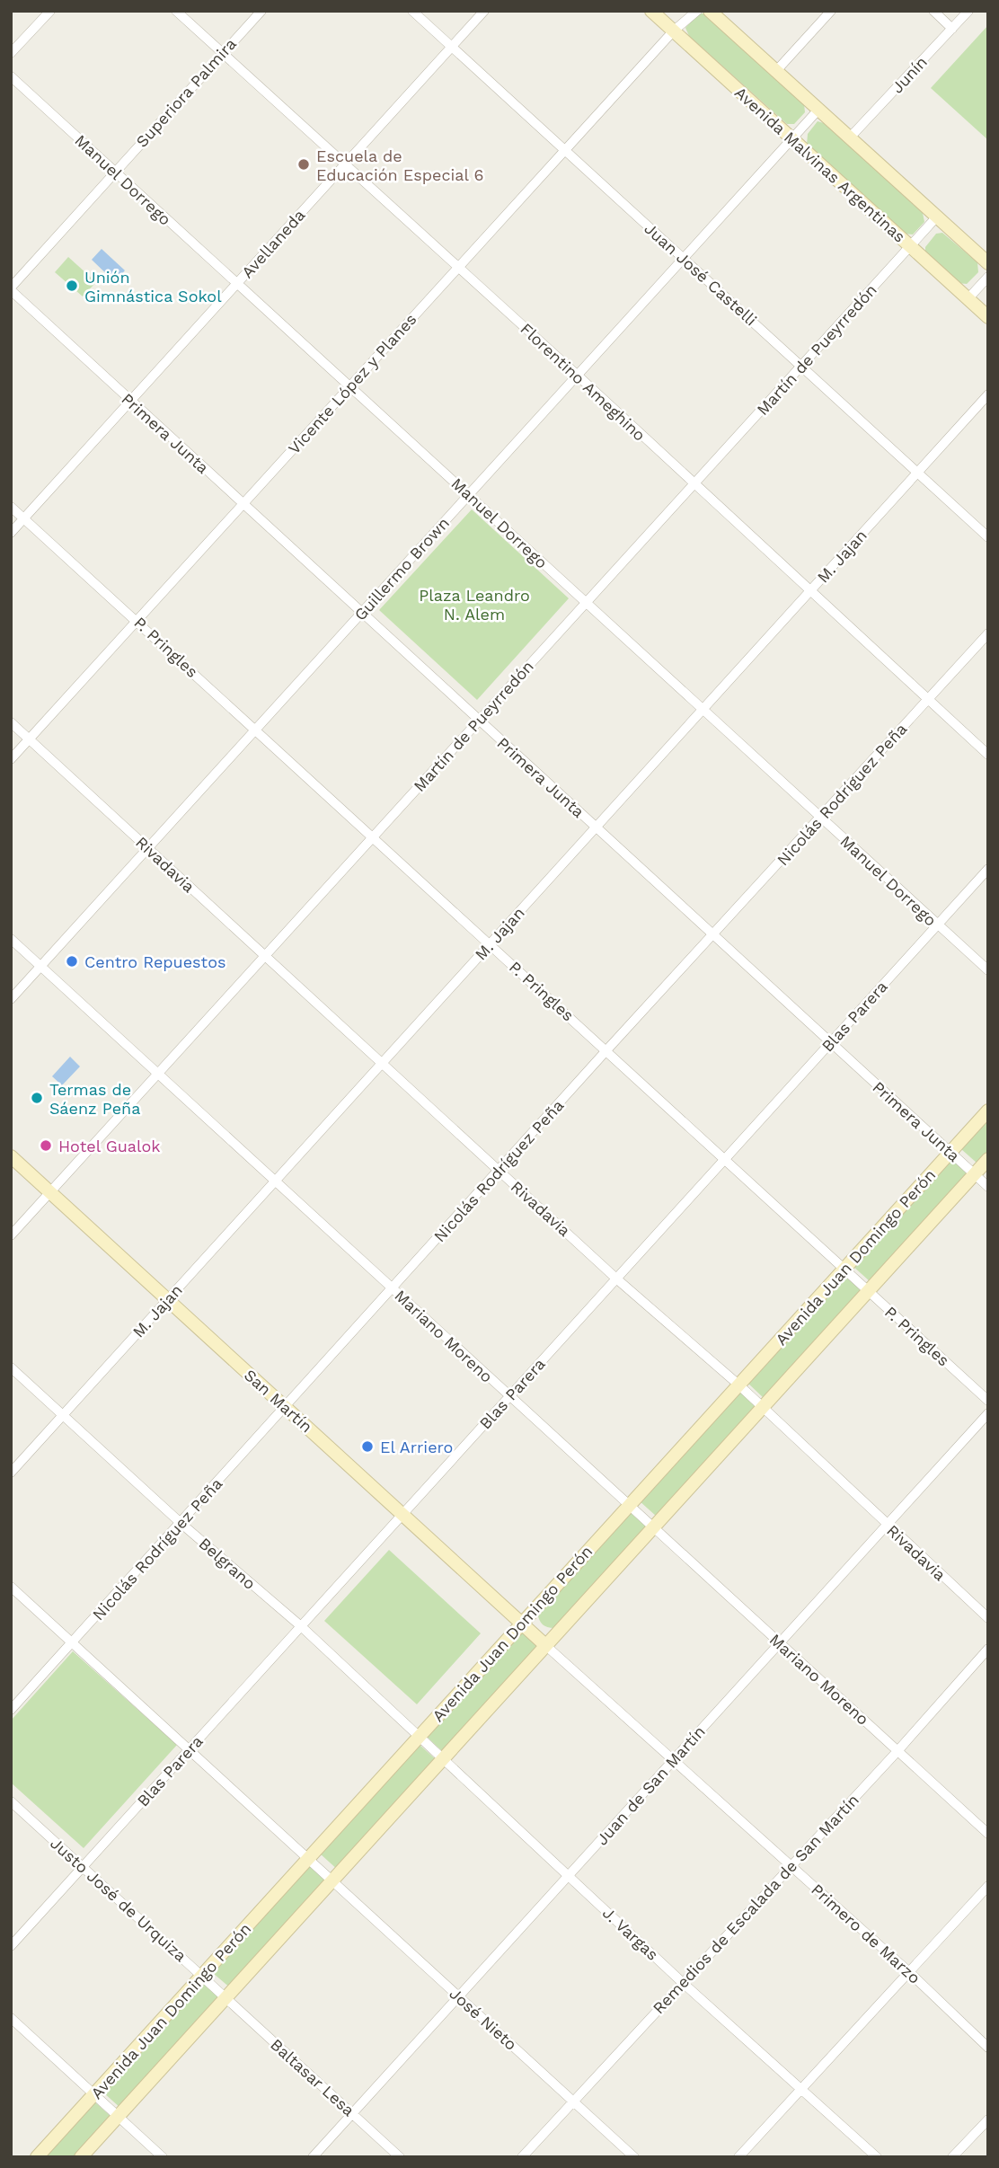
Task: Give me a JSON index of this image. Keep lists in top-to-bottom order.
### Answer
{
  "streets": {
    "main road": ["Avenida Malvinas Argentinas", "Avenida Juan Domingo Perón", "San Martín"],
    "street": [
      "Junín",
      "Superiora Palmira",
      "Manuel Dorrego",
      "Avellaneda",
      "Juan José Castelli",
      "Martín de Pueyrredón",
      "Florentino Ameghino",
      "Vicente López y Planes",
      "Primera Junta",
      "M. Jajan",
      "Guillermo Brown",
      "P. Pringles",
      "Nicolás Rodríguez Peña",
      "Rivadavia",
      "Blas Parera",
      "Mariano Moreno",
      "Belgrano",
      "Juan de San Martín",
      "Justo José de Urquiza",
      "Remedios de Escalada de San Martín",
      "J. Vargas",
      "Primero de Marzo",
      "José Nieto",
      "Baltasar Lesa"
    ]
  },
  "crossings": [
    ["Superiora Palmira", "Manuel Dorrego"],
    ["Superiora Palmira", "Florentino Ameghino"],
    ["Superiora Palmira", "Primera Junta"],
    ["Avenida Malvinas Argentinas", "Martín de Pueyrredón"],
    ["Avenida Malvinas Argentinas", "Vicente López y Planes"],
    ["Avenida Malvinas Argentinas", "Guillermo Brown"],
    ["Manuel Dorrego", "Avellaneda"],
    ["Manuel Dorrego", "Martín de Pueyrredón"],
    ["Manuel Dorrego", "Vicente López y Planes"],
    ["Manuel Dorrego", "M. Jajan"],
    ["Manuel Dorrego", "Guillermo Brown"],
    ["Manuel Dorrego", "Nicolás Rodríguez Peña"],
    ["Manuel Dorrego", "Blas Parera"],
    ["Avellaneda", "Juan José Castelli"],
    ["Avellaneda", "Florentino Ameghino"],
    ["Avellaneda", "Primera Junta"],
    ["Avellaneda", "P. Pringles"],
    ["Juan José Castelli", "Martín de Pueyrredón"],
    ["Juan José Castelli", "Vicente López y Planes"],
    ["Juan José Castelli", "M. Jajan"],
    ["Juan José Castelli", "Guillermo Brown"],
    ["Martín de Pueyrredón", "Florentino Ameghino"],
    ["Martín de Pueyrredón", "Primera Junta"],
    ["Martín de Pueyrredón", "P. Pringles"],
    ["Martín de Pueyrredón", "Rivadavia"],
    ["Martín de Pueyrredón", "Mariano Moreno"],
    ["Martín de Pueyrredón", "San Martín"],
    ["Florentino Ameghino", "Vicente López y Planes"],
    ["Florentino Ameghino", "M. Jajan"],
    ["Florentino Ameghino", "Guillermo Brown"],
    ["Florentino Ameghino", "Nicolás Rodríguez Peña"],
    ["Vicente López y Planes", "Primera Junta"],
    ["Vicente López y Planes", "P. Pringles"],
    ["Vicente López y Planes", "Rivadavia"],
    ["Primera Junta", "M. Jajan"],
    ["Primera Junta", "Guillermo Brown"],
    ["Primera Junta", "Nicolás Rodríguez Peña"],
    ["Primera Junta", "Blas Parera"],
    ["Primera Junta", "Avenida Juan Domingo Perón"],
    ["M. Jajan", "P. Pringles"],
    ["M. Jajan", "Rivadavia"],
    ["M. Jajan", "Mariano Moreno"],
    ["M. Jajan", "San Martín"],
    ["M. Jajan", "Belgrano"],
    ["Guillermo Brown", "P. Pringles"],
    ["Guillermo Brown", "Rivadavia"],
    ["Guillermo Brown", "Mariano Moreno"],
    ["P. Pringles", "Nicolás Rodríguez Peña"],
    ["P. Pringles", "Blas Parera"],
    ["P. Pringles", "Avenida Juan Domingo Perón"],
    ["Nicolás Rodríguez Peña", "Rivadavia"],
    ["Nicolás Rodríguez Peña", "Mariano Moreno"],
    ["Nicolás Rodríguez Peña", "San Martín"],
    ["Nicolás Rodríguez Peña", "Belgrano"],
    ["Nicolás Rodríguez Peña", "José Nieto"],
    ["Rivadavia", "Blas Parera"],
    ["Rivadavia", "Avenida Juan Domingo Perón"],
    ["Rivadavia", "Juan de San Martín"],
    ["Blas Parera", "Mariano Moreno"],
    ["Blas Parera", "San Martín"],
    ["Blas Parera", "Belgrano"],
    ["Blas Parera", "Justo José de Urquiza"],
    ["Blas Parera", "José Nieto"],
    ["Avenida Juan Domingo Perón", "Mariano Moreno"],
    ["Avenida Juan Domingo Perón", "San Martín"],
    ["Avenida Juan Domingo Perón", "Belgrano"],
    ["Avenida Juan Domingo Perón", "Justo José de Urquiza"],
    ["Avenida Juan Domingo Perón", "J. Vargas"],
    ["Avenida Juan Domingo Perón", "Primero de Marzo"],
    ["Avenida Juan Domingo Perón", "José Nieto"],
    ["Avenida Juan Domingo Perón", "Baltasar Lesa"],
    ["Mariano Moreno", "Juan de San Martín"],
    ["Mariano Moreno", "Remedios de Escalada de San Martín"],
    ["San Martín", "Primero de Marzo"],
    ["Belgrano", "J. Vargas"],
    ["Juan de San Martín", "J. Vargas"],
    ["Juan de San Martín", "Primero de Marzo"],
    ["Juan de San Martín", "José Nieto"],
    ["Juan de San Martín", "Baltasar Lesa"],
    ["Justo José de Urquiza", "Baltasar Lesa"],
    ["Remedios de Escalada de San Martín", "J. Vargas"],
    ["Remedios de Escalada de San Martín", "Primero de Marzo"],
    ["Remedios de Escalada de San Martín", "José Nieto"]
  ],
  "parks": ["Plaza Leandro N. Alem"],
  "places": [
    "Escuela de Educación Especial 6",
    "Unión Gimnástica Sokol",
    "Centro Repuestos",
    "Termas de Sáenz Peña",
    "Hotel Gualok",
    "El Arriero"
  ]
}
